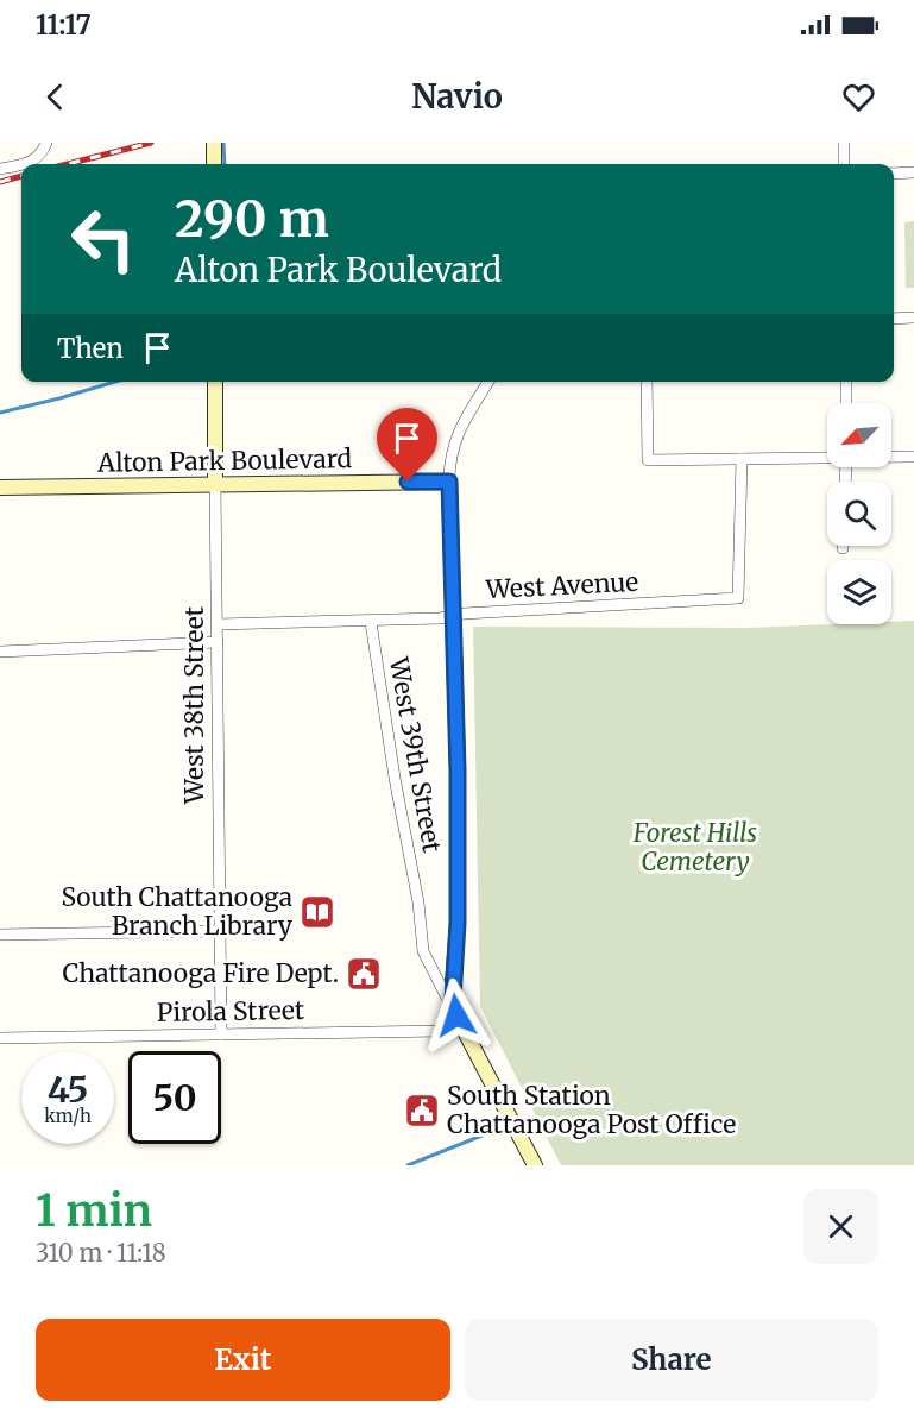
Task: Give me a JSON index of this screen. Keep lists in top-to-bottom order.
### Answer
{
  "streets": {
    "main road": ["Alton Park Boulevard", "West 38th Street"],
    "street": ["West Avenue", "West 39th Street", "Pirola Street"]
  },
  "crossings": [
    ["Alton Park Boulevard", "West 38th Street"],
    ["West Avenue", "West 38th Street"],
    ["West Avenue", "West 39th Street"],
    ["West 38th Street", "Pirola Street"],
    ["West 39th Street", "Pirola Street"]
  ],
  "parks": ["Forest Hills Cemetery"],
  "places": {
    "library": ["South Chattanooga Branch Library"],
    "public building": ["Chattanooga Fire Dept.", "South Station Chattanooga Post Office"]
  },
  "north": "bottom left",
  "page": {
    "status": "11:17",
    "header": "Navio",
    "turn": ["290 m", "Alton Park Boulevard"],
    "then": "Then",
    "speed": "45 km/h",
    "limit": "50",
    "heading": ["1 min", "310 m · 11:18"],
    "buttons": ["Exit", "Share"]
  }
}
